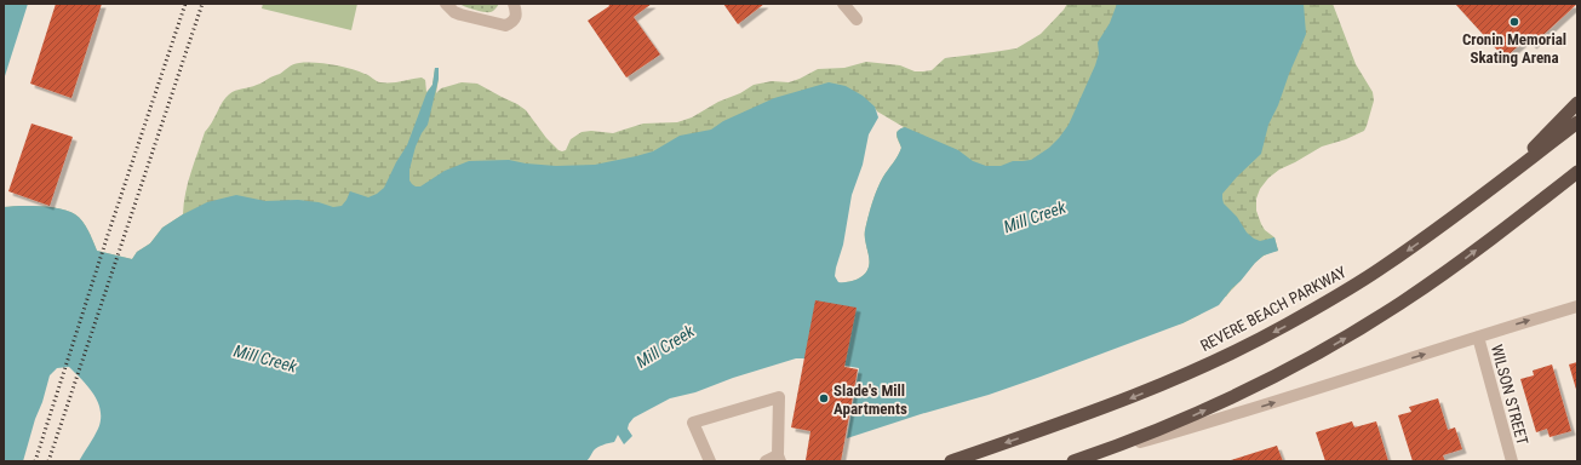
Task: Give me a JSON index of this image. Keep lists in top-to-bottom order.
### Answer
{
  "streets": {
    "highway": ["REVERE BEACH PARKWAY"],
    "street": ["WILSON STREET"]
  },
  "water": ["Mill Creek"],
  "places": ["Cronin Memorial Skating Arena", "Slade's Mill Apartments"]
}
